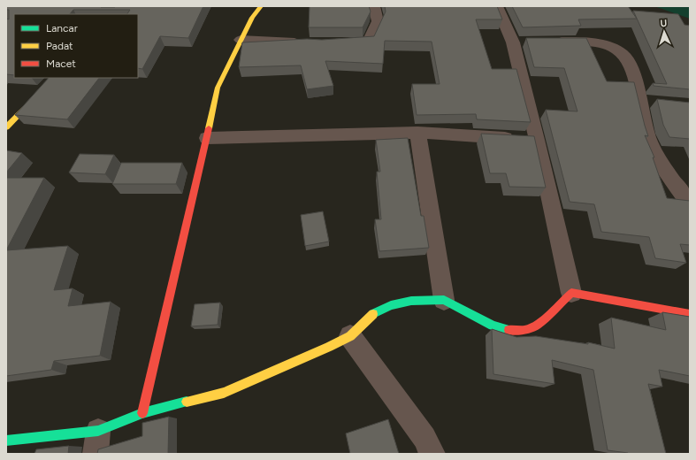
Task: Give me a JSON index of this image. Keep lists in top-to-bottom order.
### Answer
{
  "legend": ["Lancar", "Padat", "Macet"],
  "north": "top"
}
